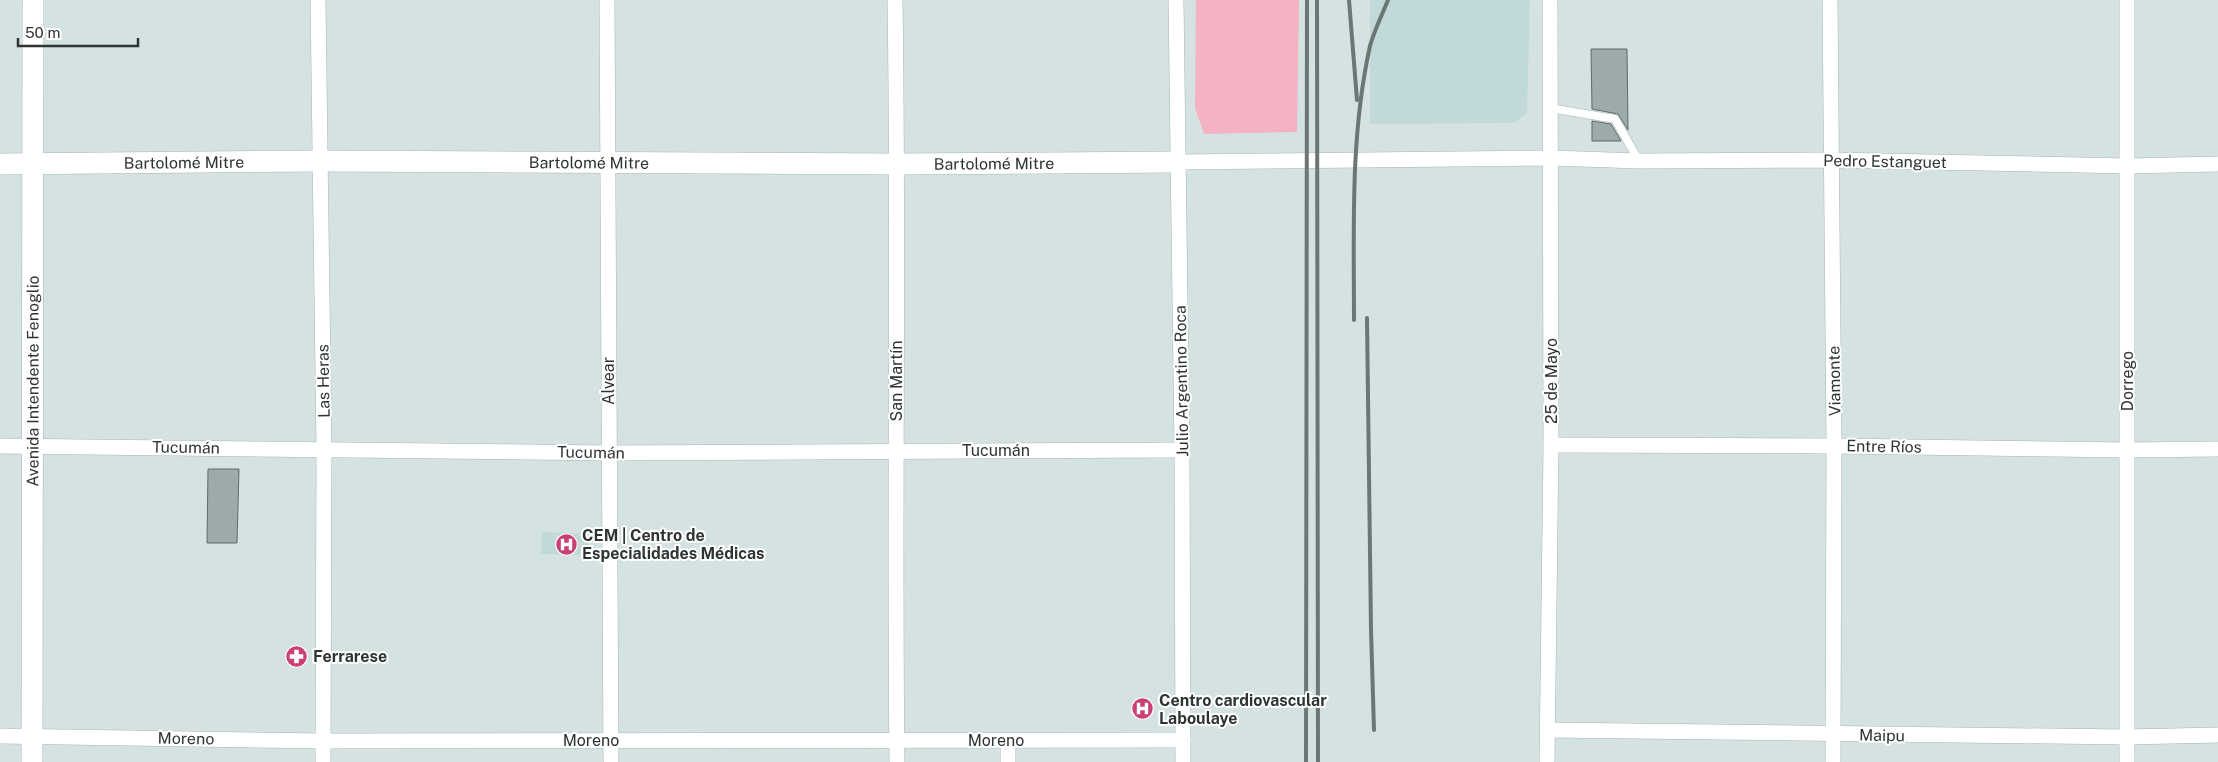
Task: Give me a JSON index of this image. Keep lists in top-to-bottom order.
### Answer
{
  "streets": {
    "main road": ["Bartolomé Mitre", "Avenida Intendente Fenoglio"],
    "street": [
      "Pedro Estanguet",
      "Las Heras",
      "Alvear",
      "San Martín",
      "Julio Argentino Roca",
      "25 de Mayo",
      "Viamonte",
      "Dorrego",
      "Entre Ríos",
      "Tucumán",
      "Maipu",
      "Moreno"
    ]
  },
  "crossings": [
    ["Pedro Estanguet", "Bartolomé Mitre"],
    ["Pedro Estanguet", "Julio Argentino Roca"],
    ["Pedro Estanguet", "25 de Mayo"],
    ["Pedro Estanguet", "Viamonte"],
    ["Pedro Estanguet", "Dorrego"],
    ["Bartolomé Mitre", "Avenida Intendente Fenoglio"],
    ["Bartolomé Mitre", "Las Heras"],
    ["Bartolomé Mitre", "Alvear"],
    ["Bartolomé Mitre", "San Martín"],
    ["Bartolomé Mitre", "Julio Argentino Roca"],
    ["Avenida Intendente Fenoglio", "Tucumán"],
    ["Avenida Intendente Fenoglio", "Moreno"],
    ["Las Heras", "Tucumán"],
    ["Las Heras", "Moreno"],
    ["Alvear", "Tucumán"],
    ["Alvear", "Moreno"],
    ["San Martín", "Tucumán"],
    ["San Martín", "Moreno"],
    ["Julio Argentino Roca", "Tucumán"],
    ["Julio Argentino Roca", "Moreno"],
    ["25 de Mayo", "Entre Ríos"],
    ["25 de Mayo", "Maipu"],
    ["Viamonte", "Entre Ríos"],
    ["Viamonte", "Maipu"],
    ["Dorrego", "Entre Ríos"],
    ["Dorrego", "Maipu"]
  ],
  "places": {
    "hospital": ["CEM | Centro de Especialidades Médicas", "Centro cardiovascular Laboulaye"],
    "pharmacy": ["Ferrarese"]
  },
  "scale_bar": "50 m"
}
